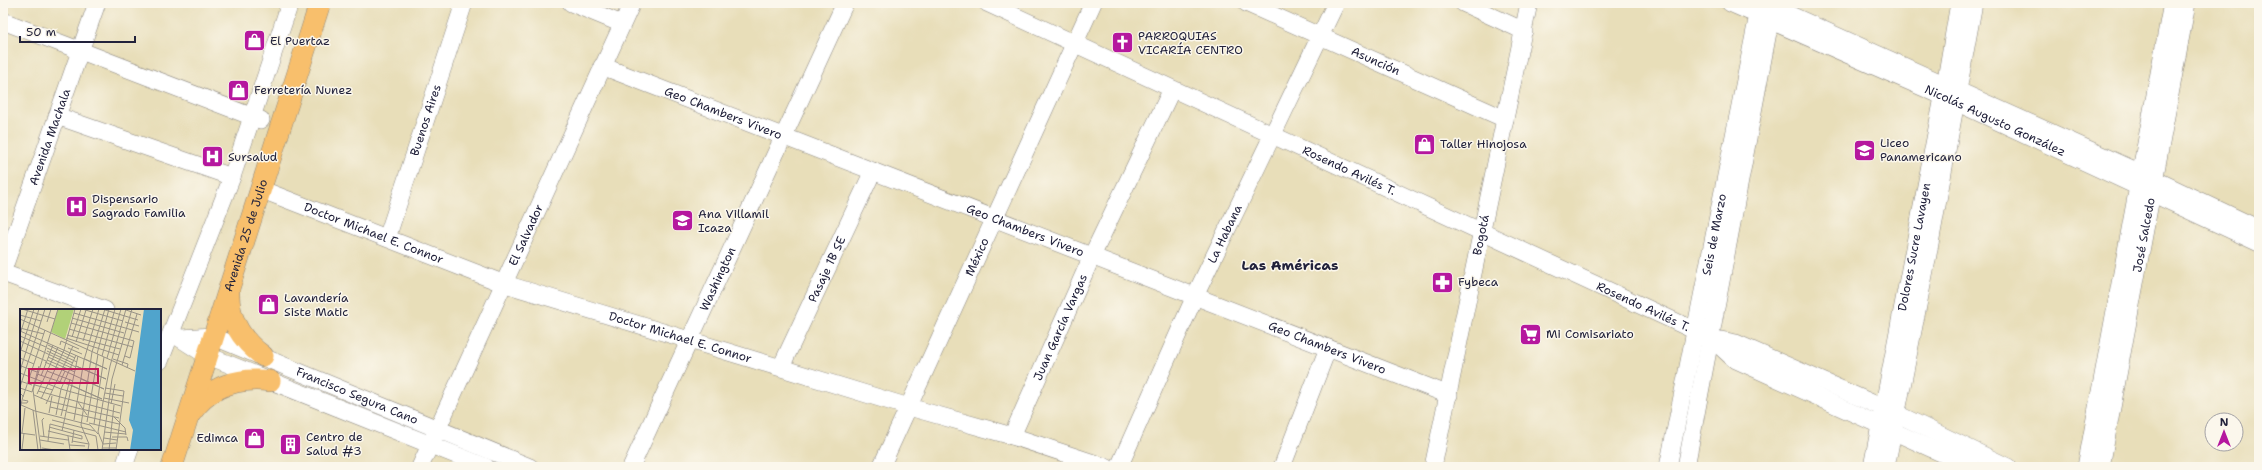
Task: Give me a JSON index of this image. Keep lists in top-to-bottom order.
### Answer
{
  "streets": {
    "main road": ["Avenida 25 de Julio"],
    "street": [
      "Asunción",
      "Geo Chambers Vivero",
      "Buenos Aires",
      "Nicolás Augusto González",
      "Avenida Machala",
      "Rosendo Avilés T.",
      "Doctor Michael E. Connor",
      "La Habana",
      "El Salvador",
      "Bogotá",
      "Seis de Marzo",
      "José Salcedo",
      "Dolores Sucre Lavayen",
      "México",
      "Pasaje 1B SE",
      "Washington",
      "Juan García Vargas",
      "Francisco Segura Cano"
    ]
  },
  "crossings": [
    ["Asunción", "La Habana"],
    ["Asunción", "Bogotá"],
    ["Geo Chambers Vivero", "La Habana"],
    ["Geo Chambers Vivero", "El Salvador"],
    ["Geo Chambers Vivero", "Bogotá"],
    ["Geo Chambers Vivero", "México"],
    ["Geo Chambers Vivero", "Pasaje 1B SE"],
    ["Geo Chambers Vivero", "Washington"],
    ["Geo Chambers Vivero", "Juan García Vargas"],
    ["Buenos Aires", "Doctor Michael E. Connor"],
    ["Nicolás Augusto González", "Seis de Marzo"],
    ["Nicolás Augusto González", "José Salcedo"],
    ["Nicolás Augusto González", "Dolores Sucre Lavayen"],
    ["Rosendo Avilés T.", "La Habana"],
    ["Rosendo Avilés T.", "Bogotá"],
    ["Rosendo Avilés T.", "Seis de Marzo"],
    ["Rosendo Avilés T.", "Dolores Sucre Lavayen"],
    ["Rosendo Avilés T.", "México"],
    ["Rosendo Avilés T.", "Juan García Vargas"],
    ["Doctor Michael E. Connor", "Avenida 25 de Julio"],
    ["Doctor Michael E. Connor", "El Salvador"],
    ["Doctor Michael E. Connor", "México"],
    ["Doctor Michael E. Connor", "Pasaje 1B SE"],
    ["Doctor Michael E. Connor", "Washington"],
    ["Doctor Michael E. Connor", "Juan García Vargas"],
    ["Avenida 25 de Julio", "Francisco Segura Cano"],
    ["El Salvador", "Francisco Segura Cano"]
  ],
  "districts": ["Las Américas"],
  "places": {
    "shop": [
      "El Puertaz",
      "Ferretería Nunez",
      "Taller Hinojosa",
      "Lavandería Siste Matic",
      "Edimca"
    ],
    "church": ["PARROQUIAS VICARÍA CENTRO"],
    "school or university": ["Liceo Panamericano", "Ana Villamil Icaza"],
    "hospital": ["Sursalud", "Dispensario Sagrado Familia"],
    "pharmacy": ["Fybeca"],
    "supermarket": ["Mi Comisariato"],
    "building": ["Centro de Salud #3"]
  },
  "scale_bar": "50 m",
  "north": "top"
}
